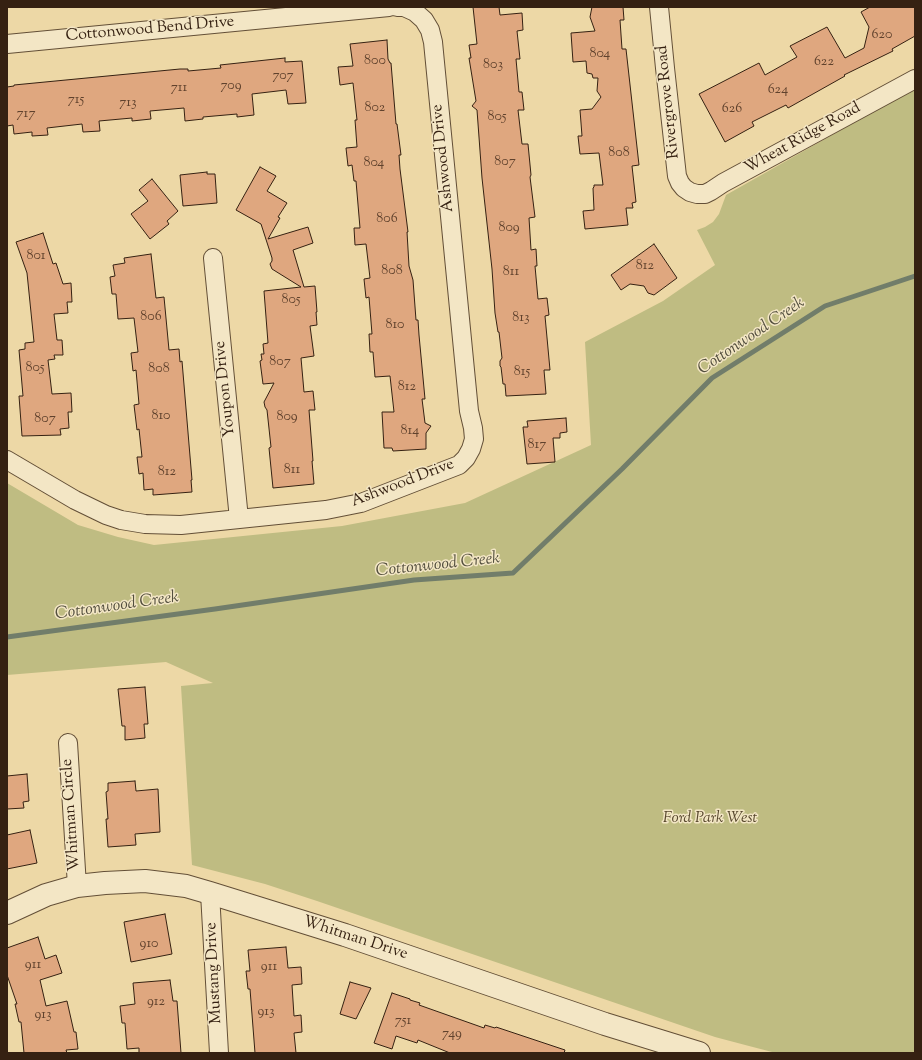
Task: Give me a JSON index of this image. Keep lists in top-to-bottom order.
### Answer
{
  "streets": {
    "street": [
      "Cottonwood Bend Drive",
      "Rivergrove Road",
      "Wheat Ridge Road",
      "Ashwood Drive",
      "Youpon Drive",
      "Whitman Circle",
      "Whitman Drive",
      "Mustang Drive"
    ]
  },
  "crossings": [
    ["Rivergrove Road", "Wheat Ridge Road"],
    ["Ashwood Drive", "Youpon Drive"],
    ["Whitman Circle", "Whitman Drive"],
    ["Whitman Drive", "Mustang Drive"]
  ],
  "water": ["Cottonwood Creek"],
  "parks": ["Ford Park West"],
  "house_numbers": [
    "620",
    "804",
    "800",
    "622",
    "803",
    "707",
    "709",
    "711",
    "624",
    "715",
    "713",
    "802",
    "626",
    "717",
    "805",
    "808",
    "807",
    "804",
    "806",
    "809",
    "801",
    "812",
    "808",
    "811",
    "805",
    "806",
    "813",
    "810",
    "807",
    "805",
    "808",
    "815",
    "812",
    "810",
    "809",
    "807",
    "814",
    "817",
    "811",
    "812",
    "910",
    "911",
    "911",
    "912",
    "913",
    "913",
    "751",
    "749"
  ]
}
